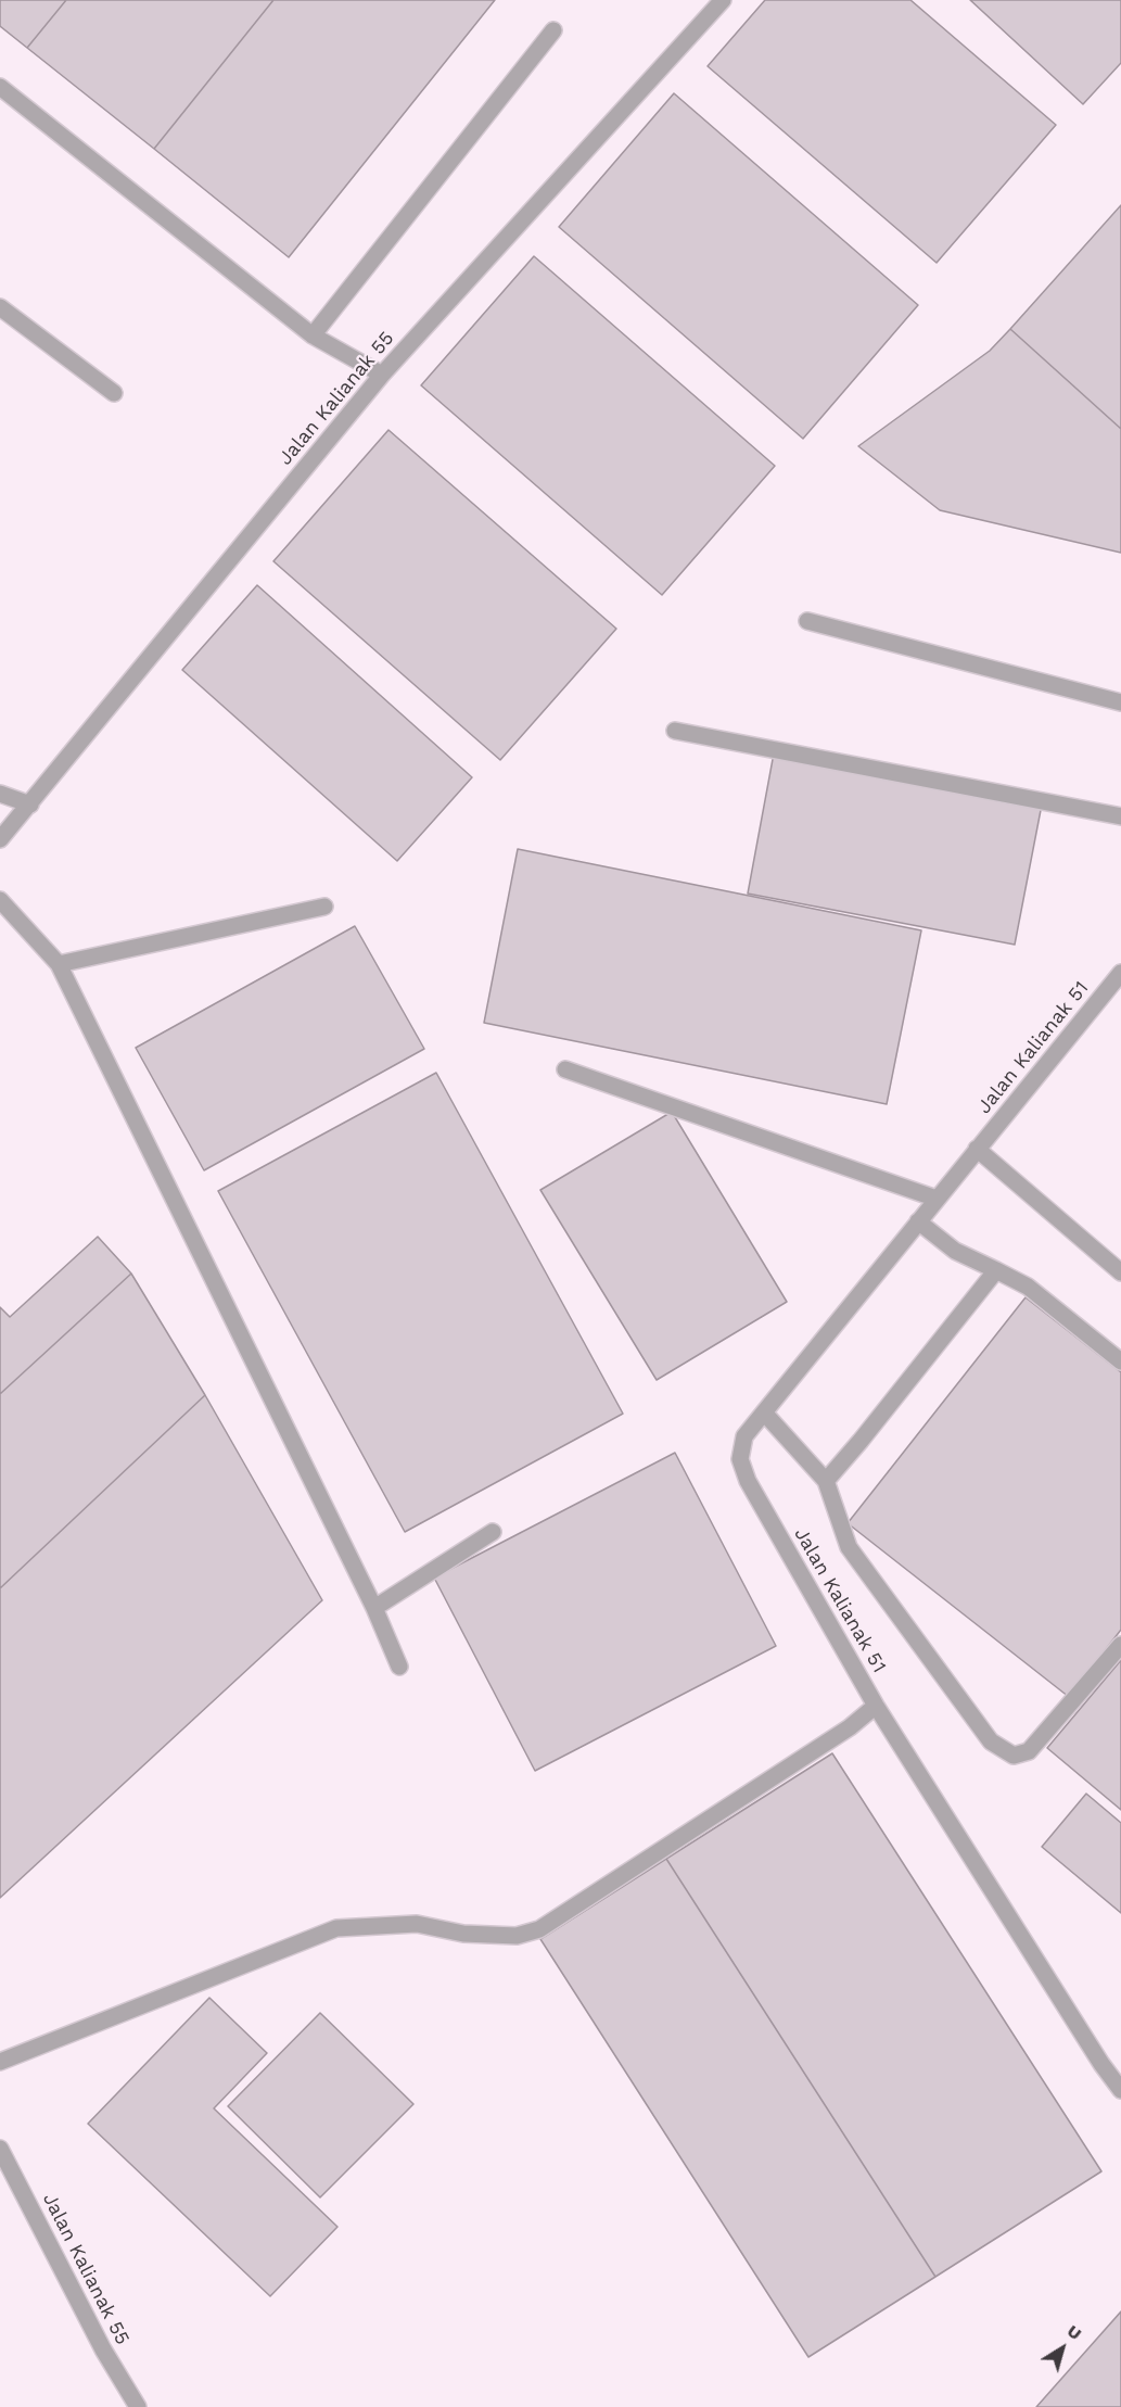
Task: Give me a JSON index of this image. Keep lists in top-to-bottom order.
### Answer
{
  "streets": {
    "lane": ["Jalan Kalianak 55", "Jalan Kalianak 51"]
  },
  "north": "top right"
}
